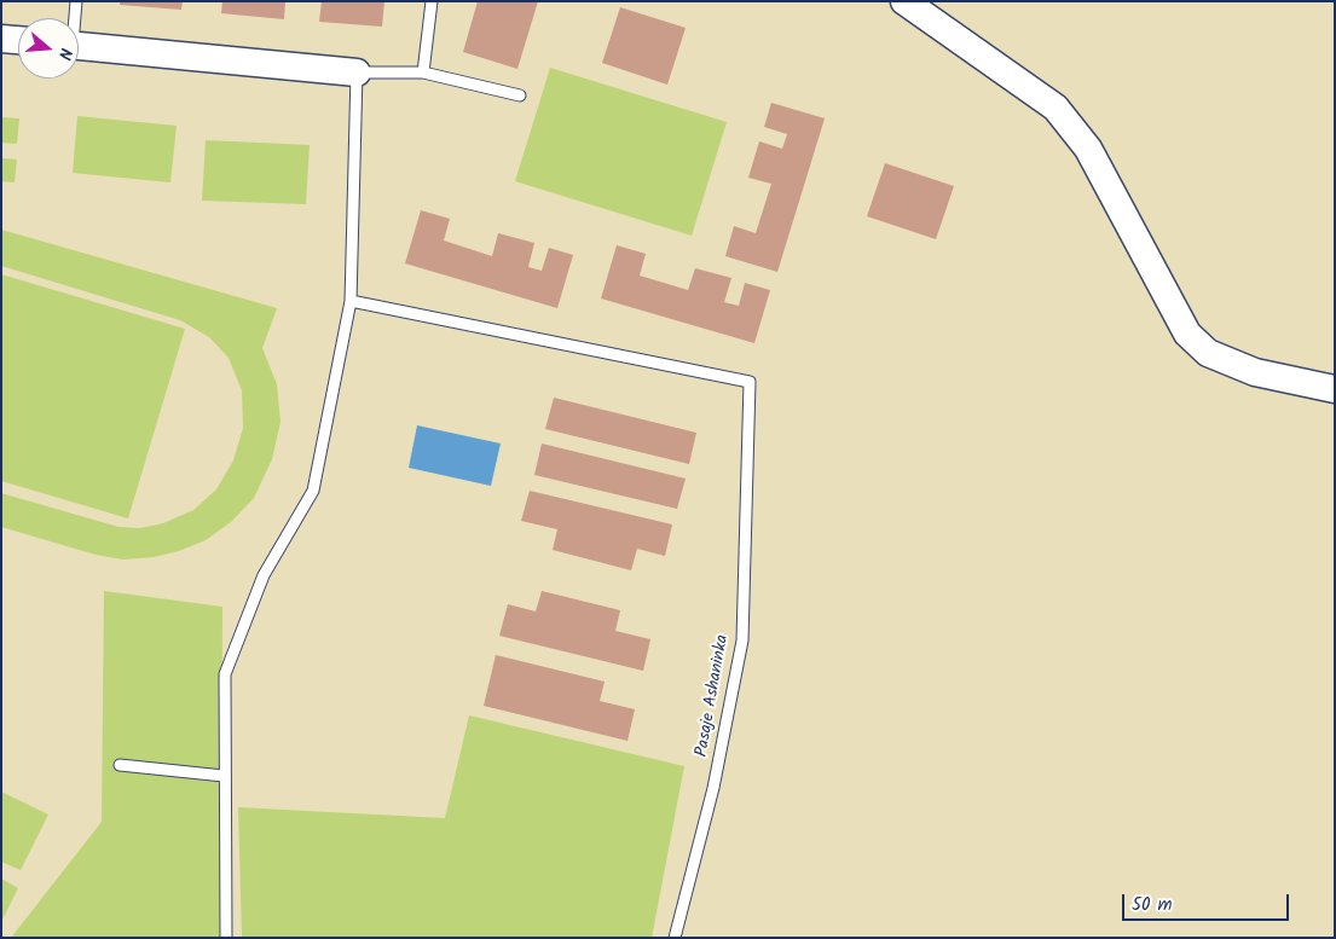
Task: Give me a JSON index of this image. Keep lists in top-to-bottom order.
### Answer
{
  "streets": {
    "lane": ["Pasaje Ashaninka"]
  },
  "scale_bar": "50 m",
  "north": "right"
}
